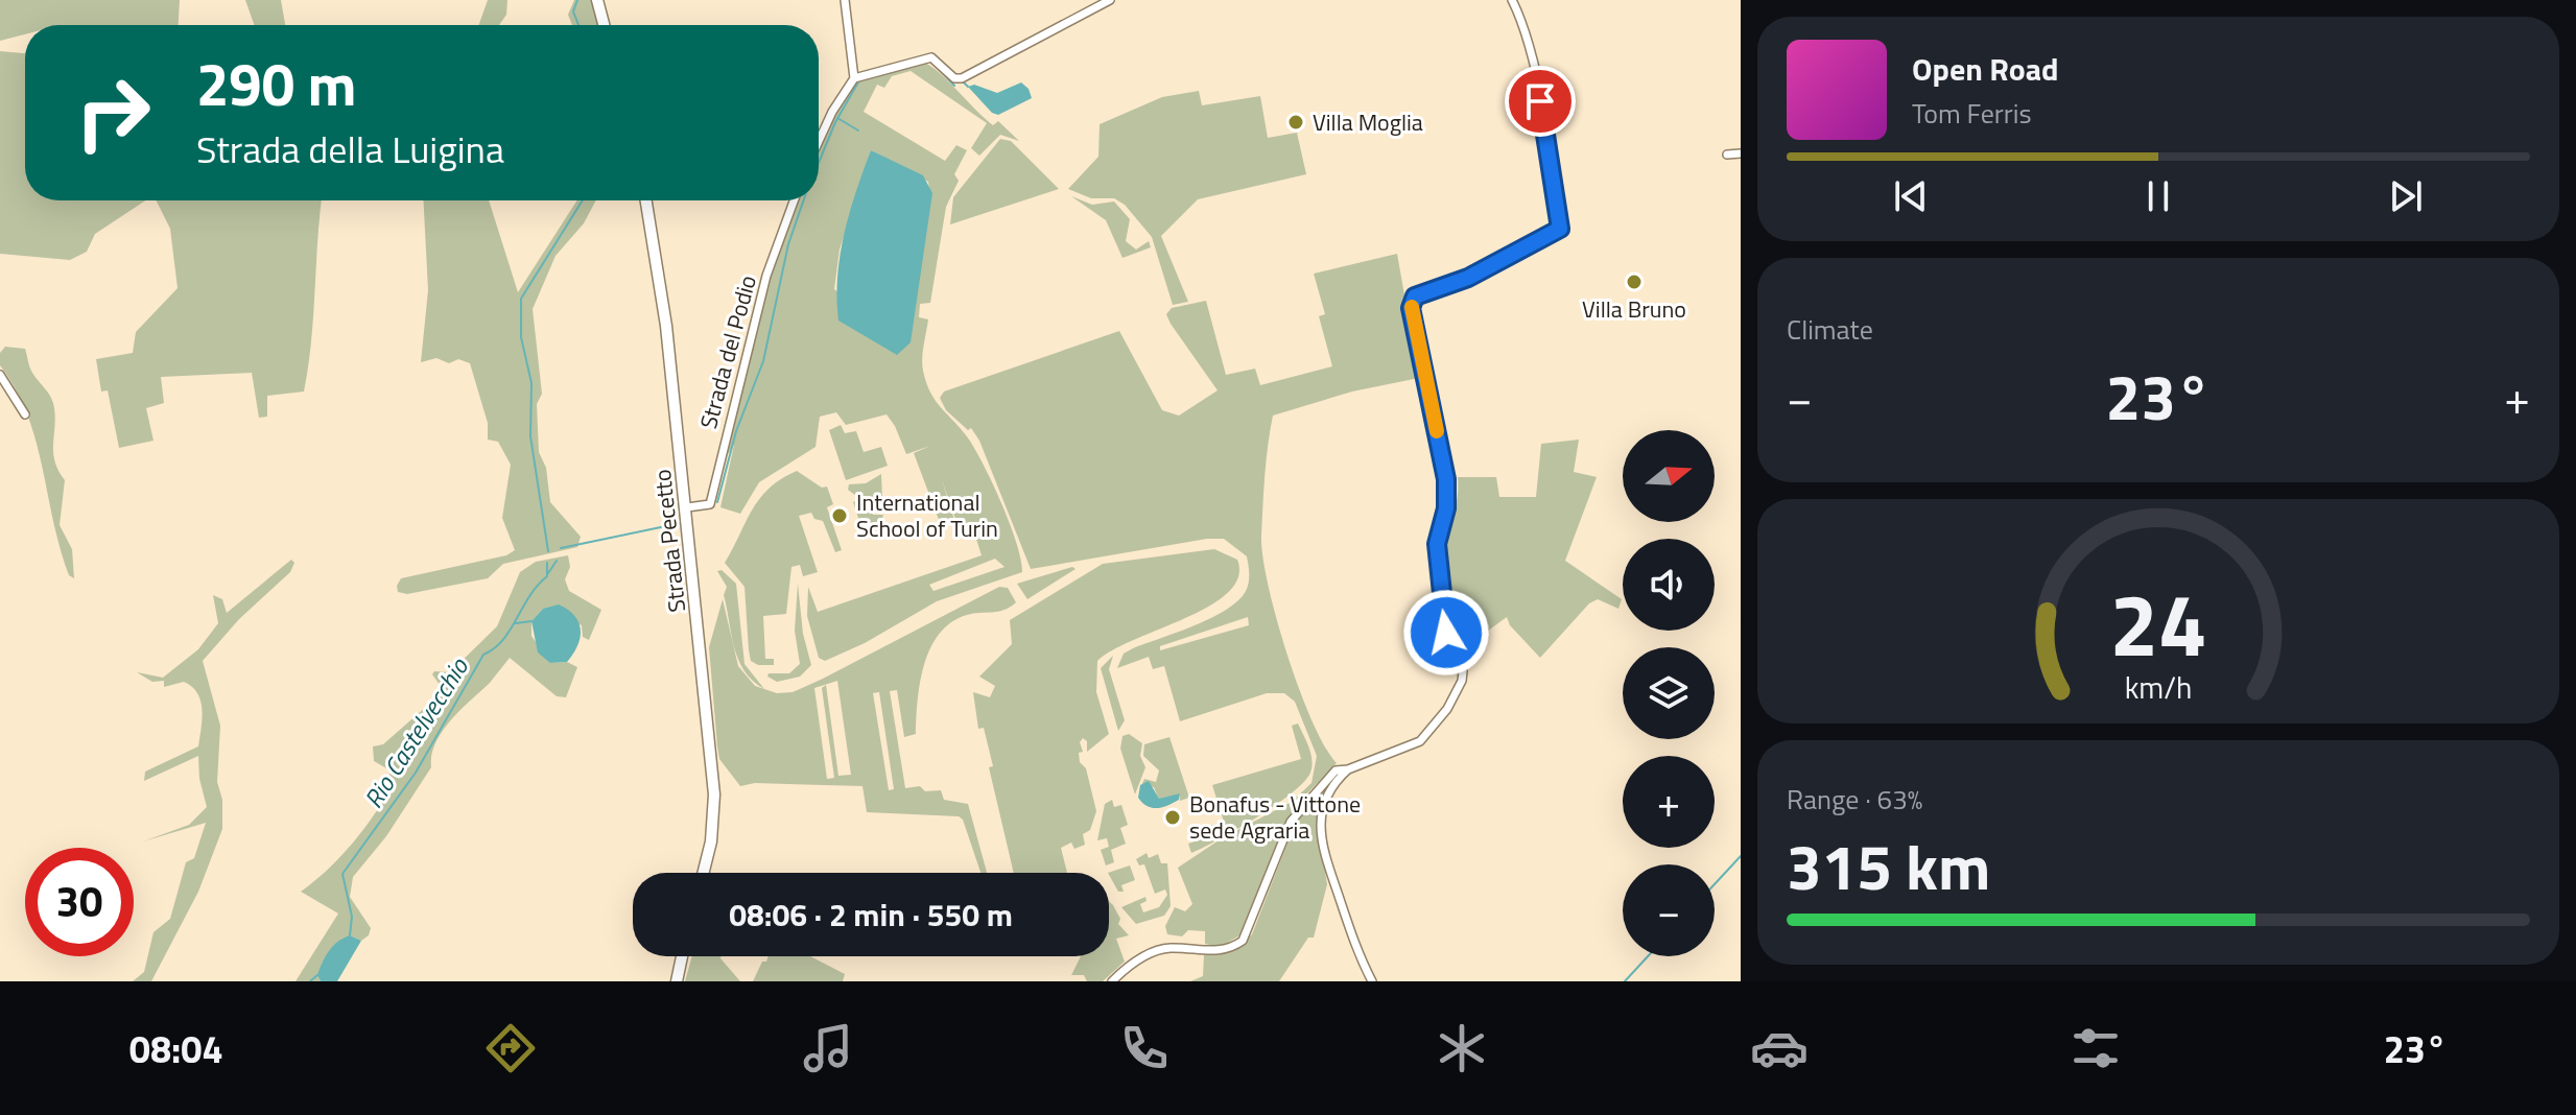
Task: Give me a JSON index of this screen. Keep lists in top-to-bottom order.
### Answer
{
  "streets": {
    "main road": ["Strada Pecetto"],
    "street": ["Strada del Podio"]
  },
  "crossings": [
    ["Strada del Podio", "Strada Pecetto"]
  ],
  "water": ["Rio Castelvecchio"],
  "places": [
    "Villa Moglia",
    "Villa Bruno",
    "International School of Turin",
    "Bonafus - Vittone sede Agraria"
  ],
  "north": "right",
  "page": {
    "turn": ["290 m", "Strada della Luigina"],
    "song": ["Open Road", "Tom Ferris"],
    "tile": [
      "Climate",
      ["Range · 63%", "315 km"]
    ],
    "heat": ["−", "23°", "+"],
    "map_buttons": ["+", "−"],
    "limit": "30",
    "trip": "08:06 · 2 min · 550 m",
    "tabs": ["08:04", "23°"],
    "gauge": ["24", "km/h"]
  }
}
